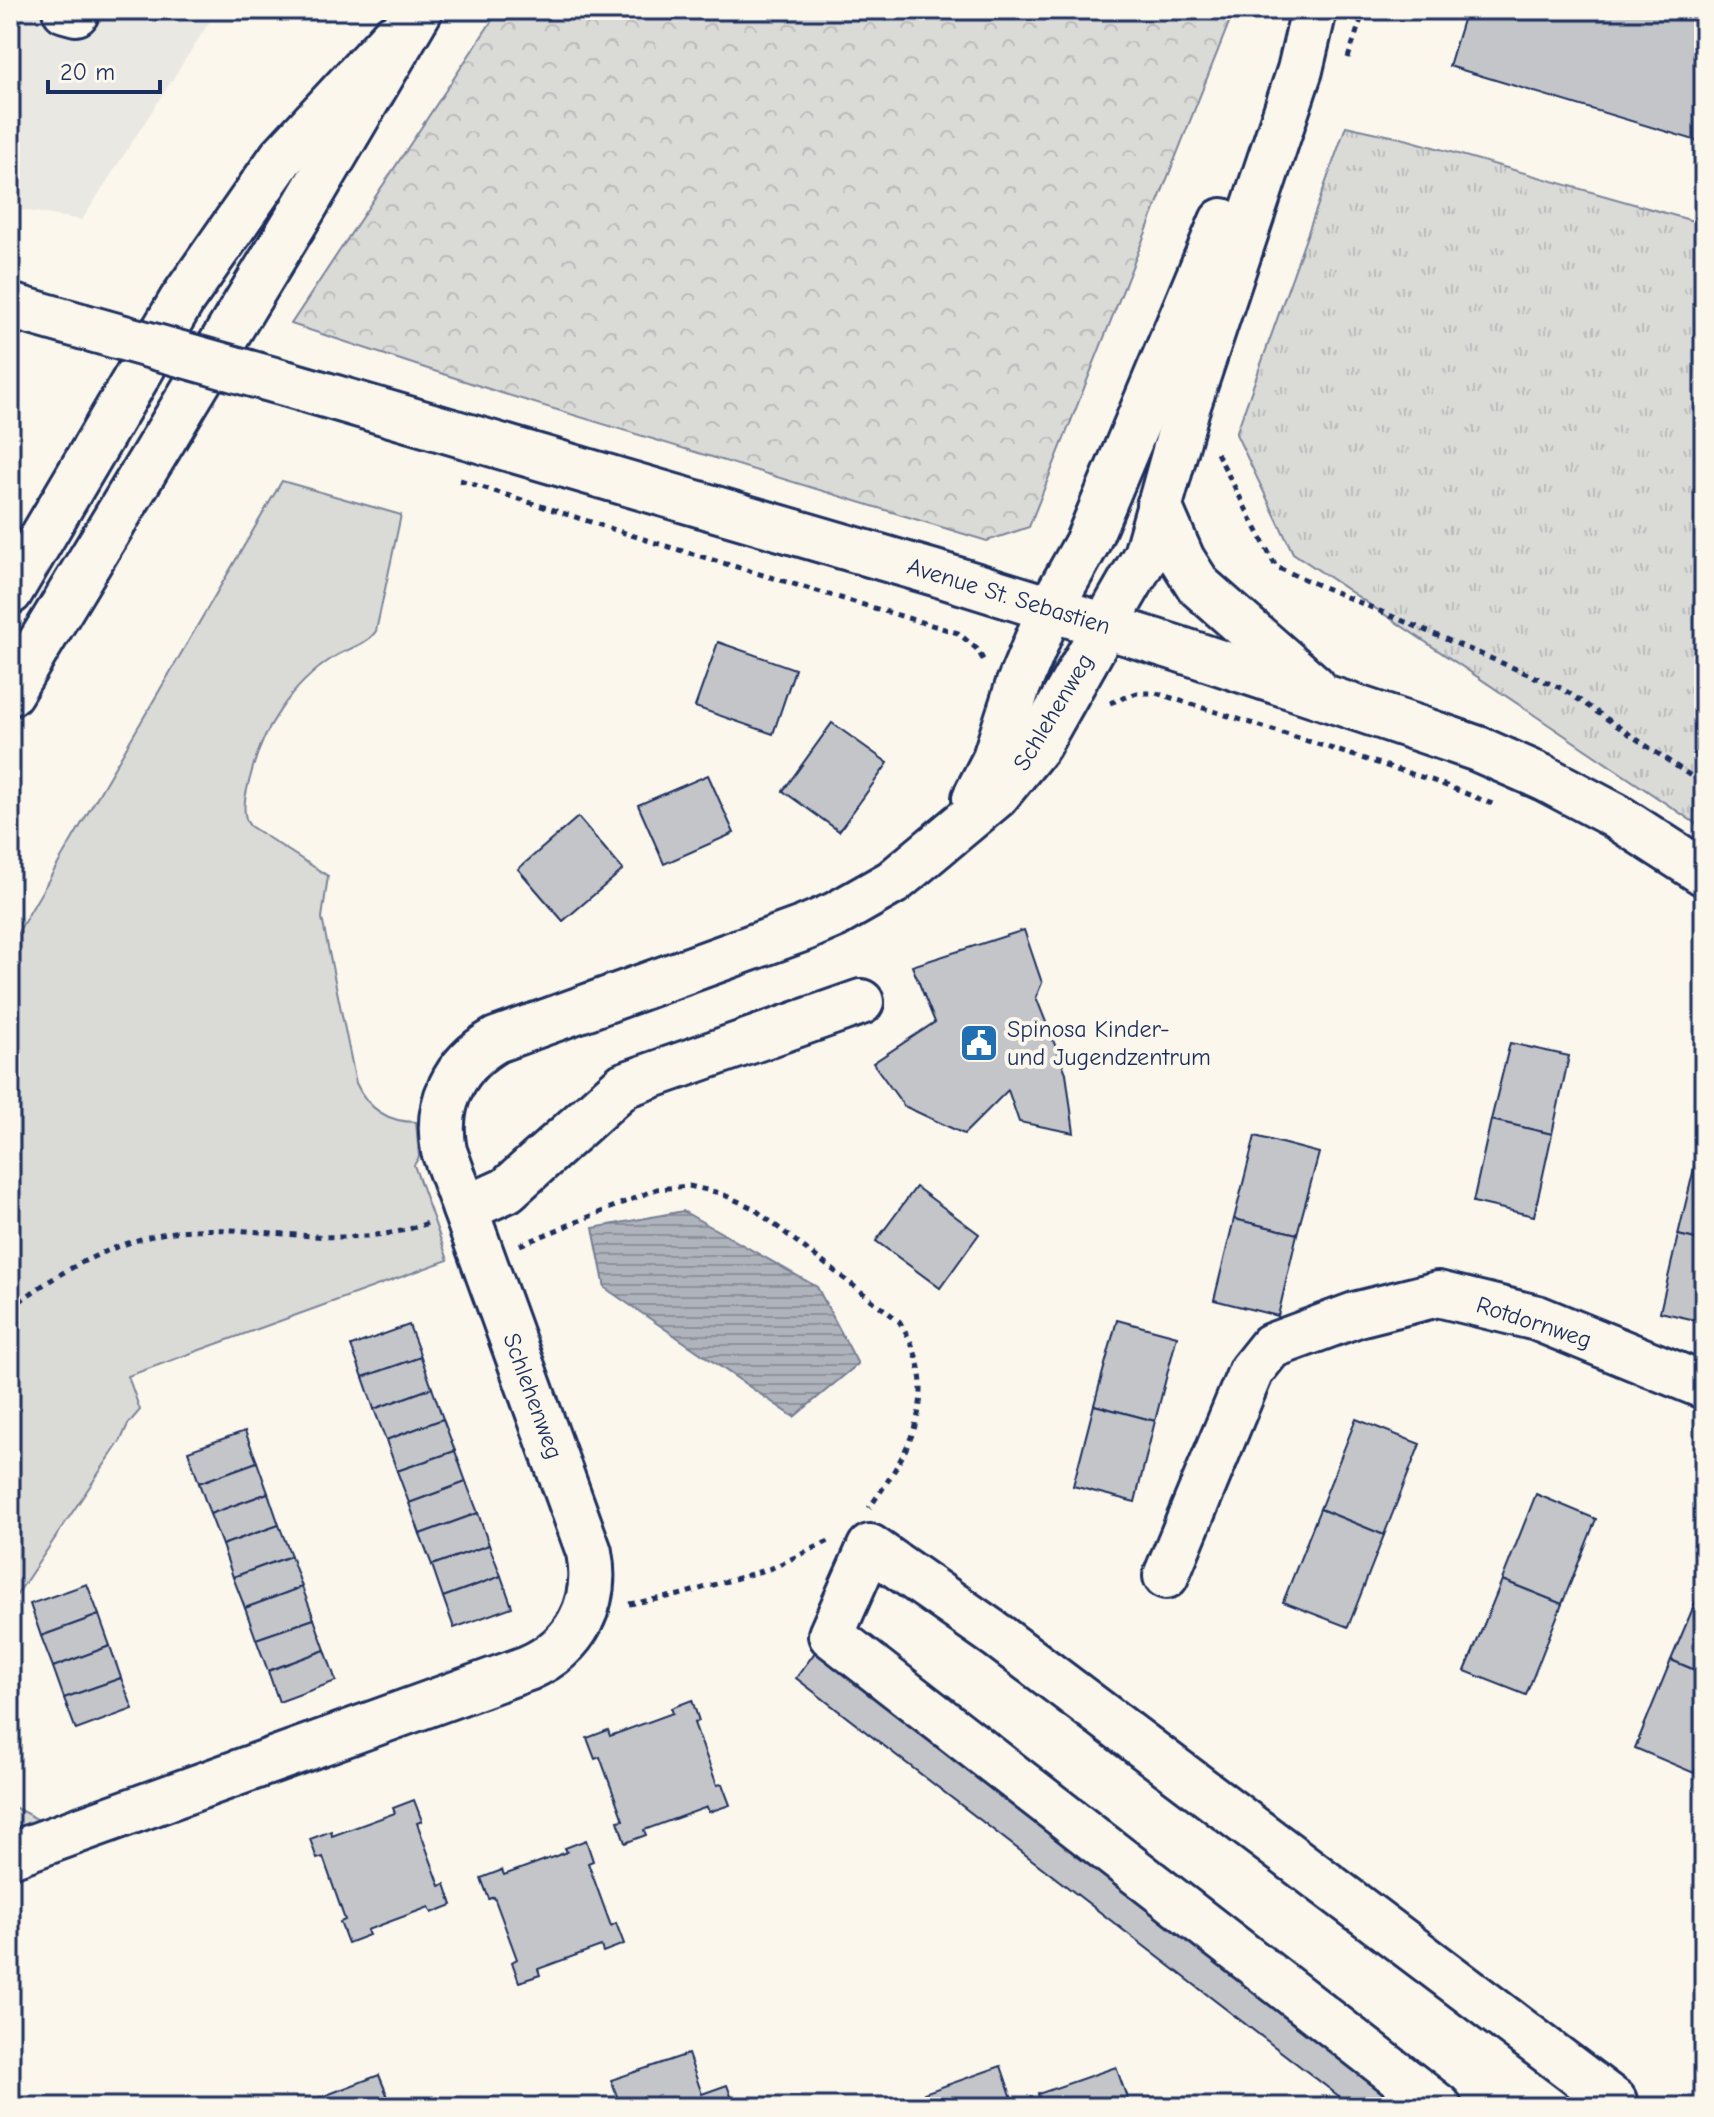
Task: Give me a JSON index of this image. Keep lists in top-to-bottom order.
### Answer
{
  "streets": {
    "main road": ["Avenue St. Sebastien", "Schlehenweg", "Rotdornweg"]
  },
  "crossings": [
    ["Avenue St. Sebastien", "Schlehenweg"]
  ],
  "places": {
    "public building": ["Spinosa Kinder- und Jugendzentrum"]
  },
  "scale_bar": "20 m"
}
